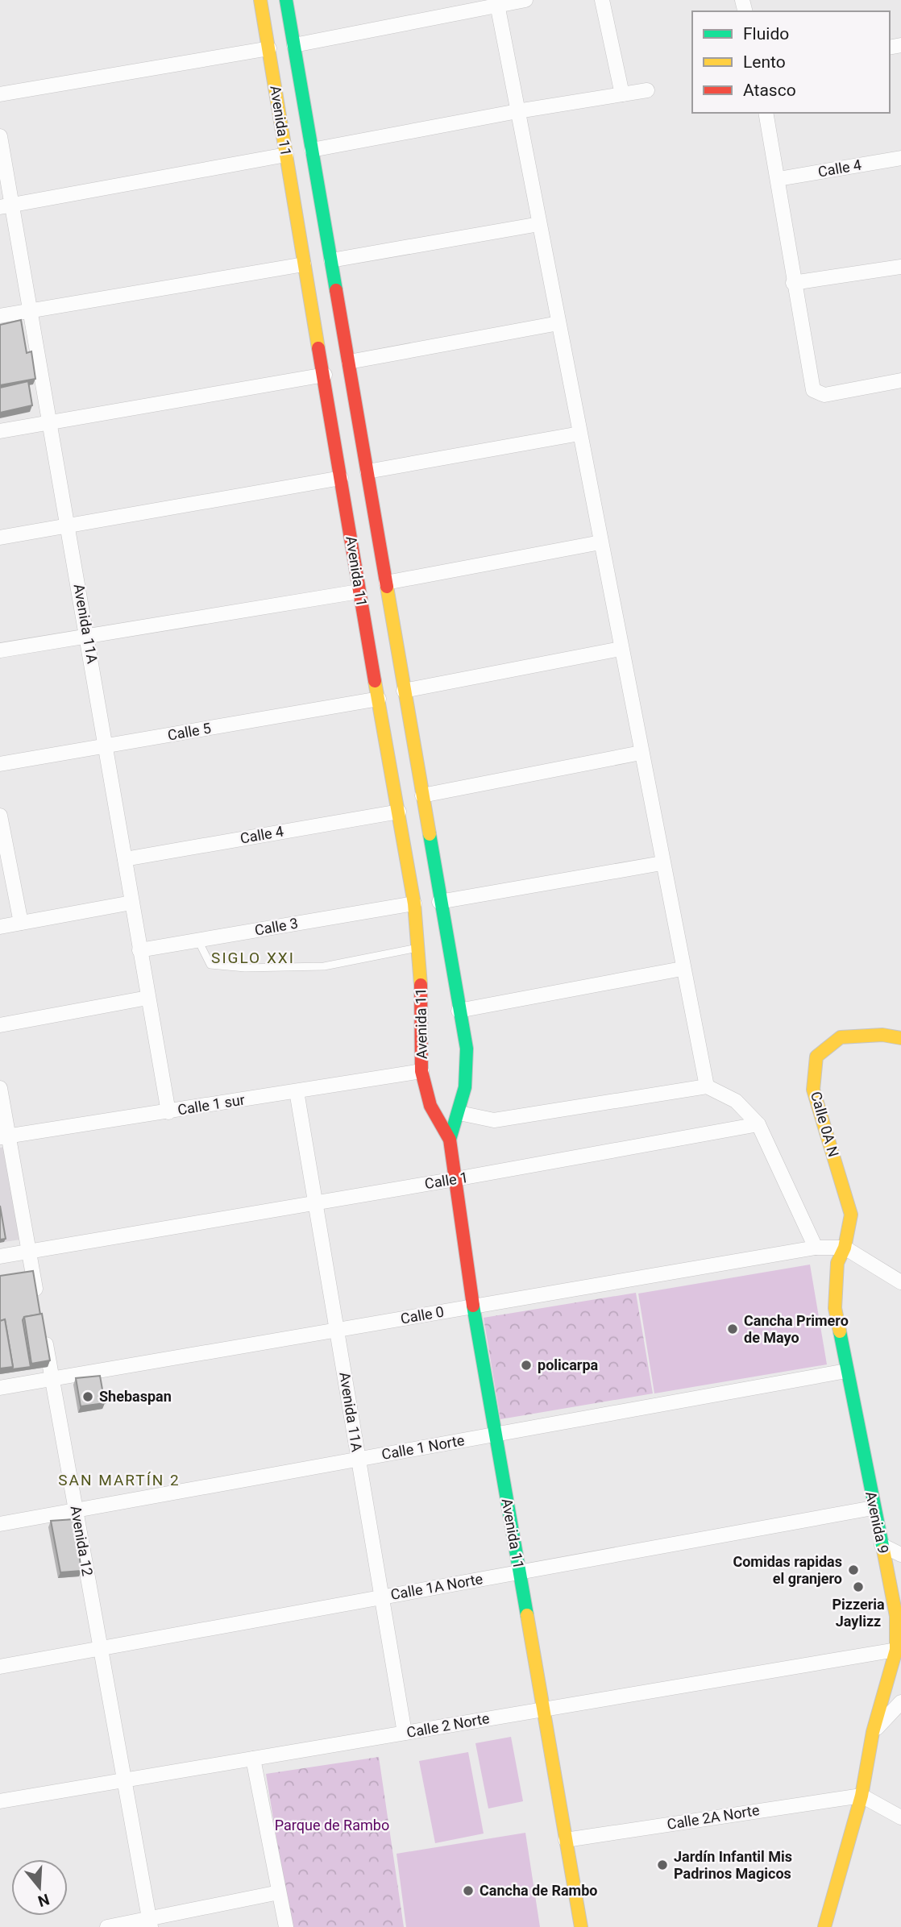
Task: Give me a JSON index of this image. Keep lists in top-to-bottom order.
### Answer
{
  "streets": {
    "street": [
      "Avenida 11",
      "Calle 4",
      "Avenida 11A",
      "Calle 5",
      "Calle 3",
      "Calle 1 sur",
      "Calle 0A N",
      "Calle 1",
      "Calle 0",
      "Calle 1 Norte",
      "Avenida 9",
      "Avenida 12",
      "Calle 1A Norte",
      "Calle 2 Norte",
      "Calle 2A Norte"
    ]
  },
  "crossings": [
    ["Avenida 11", "Calle 4"],
    ["Avenida 11", "Calle 5"],
    ["Avenida 11", "Calle 3"],
    ["Avenida 11", "Calle 1 sur"],
    ["Avenida 11", "Calle 1"],
    ["Avenida 11", "Calle 0"],
    ["Avenida 11", "Calle 1 Norte"],
    ["Avenida 11", "Calle 1A Norte"],
    ["Avenida 11", "Calle 2 Norte"],
    ["Avenida 11", "Calle 2A Norte"],
    ["Calle 4", "Avenida 11A"],
    ["Avenida 11A", "Calle 5"],
    ["Avenida 11A", "Calle 3"],
    ["Avenida 11A", "Calle 1 sur"],
    ["Avenida 11A", "Calle 1"],
    ["Avenida 11A", "Calle 0"],
    ["Avenida 11A", "Calle 1 Norte"],
    ["Avenida 11A", "Calle 1A Norte"],
    ["Avenida 11A", "Calle 2 Norte"],
    ["Calle 0A N", "Calle 0"],
    ["Calle 0A N", "Avenida 9"],
    ["Calle 0", "Avenida 9"],
    ["Calle 0", "Avenida 12"],
    ["Calle 1 Norte", "Avenida 9"],
    ["Calle 1 Norte", "Avenida 12"],
    ["Avenida 9", "Calle 1A Norte"],
    ["Avenida 9", "Calle 2 Norte"],
    ["Avenida 9", "Calle 2A Norte"],
    ["Avenida 12", "Calle 1A Norte"],
    ["Avenida 12", "Calle 2 Norte"]
  ],
  "districts": ["SIGLO XXI", "SAN MARTÍN 2"],
  "parks": ["Parque de Rambo"],
  "places": [
    "Cancha Primero de Mayo",
    "policarpa",
    "Shebaspan",
    "Comidas rapidas el granjero",
    "Pizzeria Jaylizz",
    "Jardín Infantil Mis Padrinos Magicos",
    "Cancha de Rambo"
  ],
  "legend": ["Fluido", "Lento", "Atasco"],
  "north": "bottom"
}
